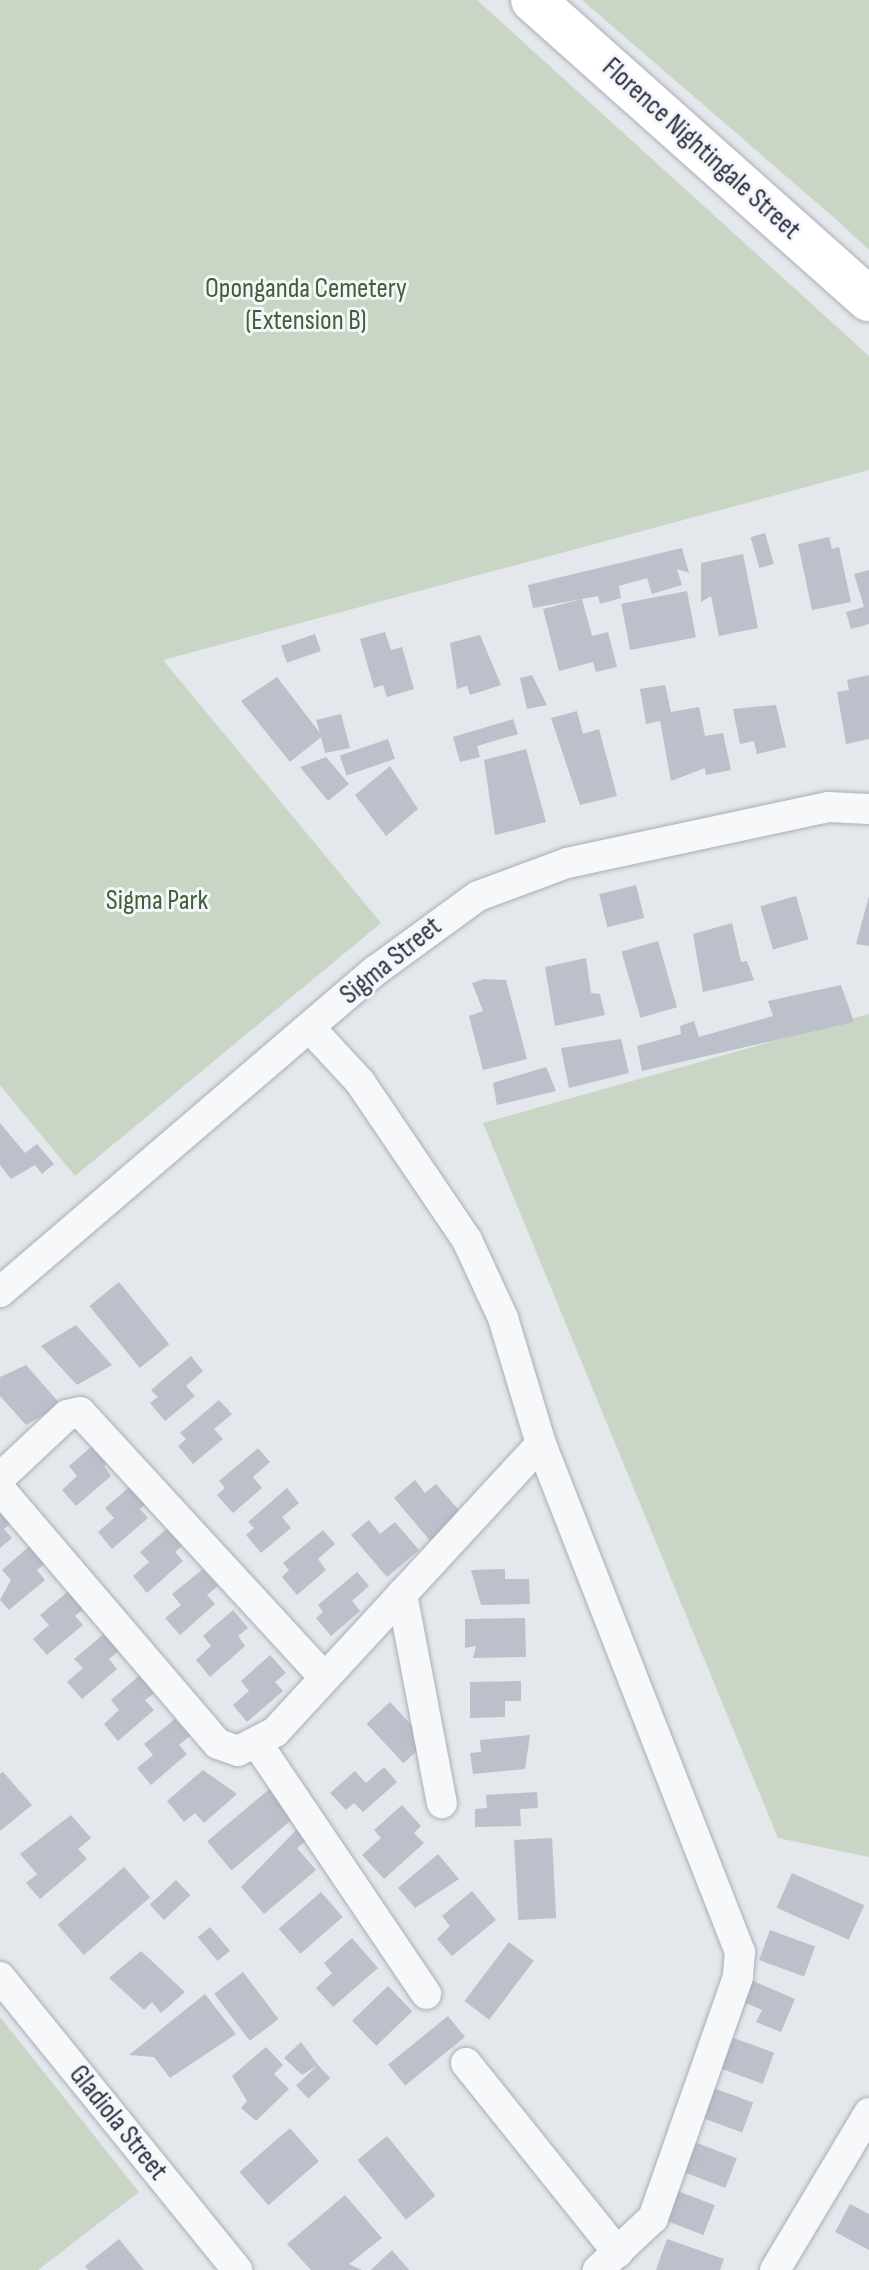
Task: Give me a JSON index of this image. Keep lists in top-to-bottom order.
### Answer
{
  "streets": {
    "main road": ["Florence Nightingale Street"],
    "street": ["Sigma Street", "Gladiola Street"]
  },
  "parks": ["Oponganda Cemetery (Extension B)", "Sigma Park"]
}
